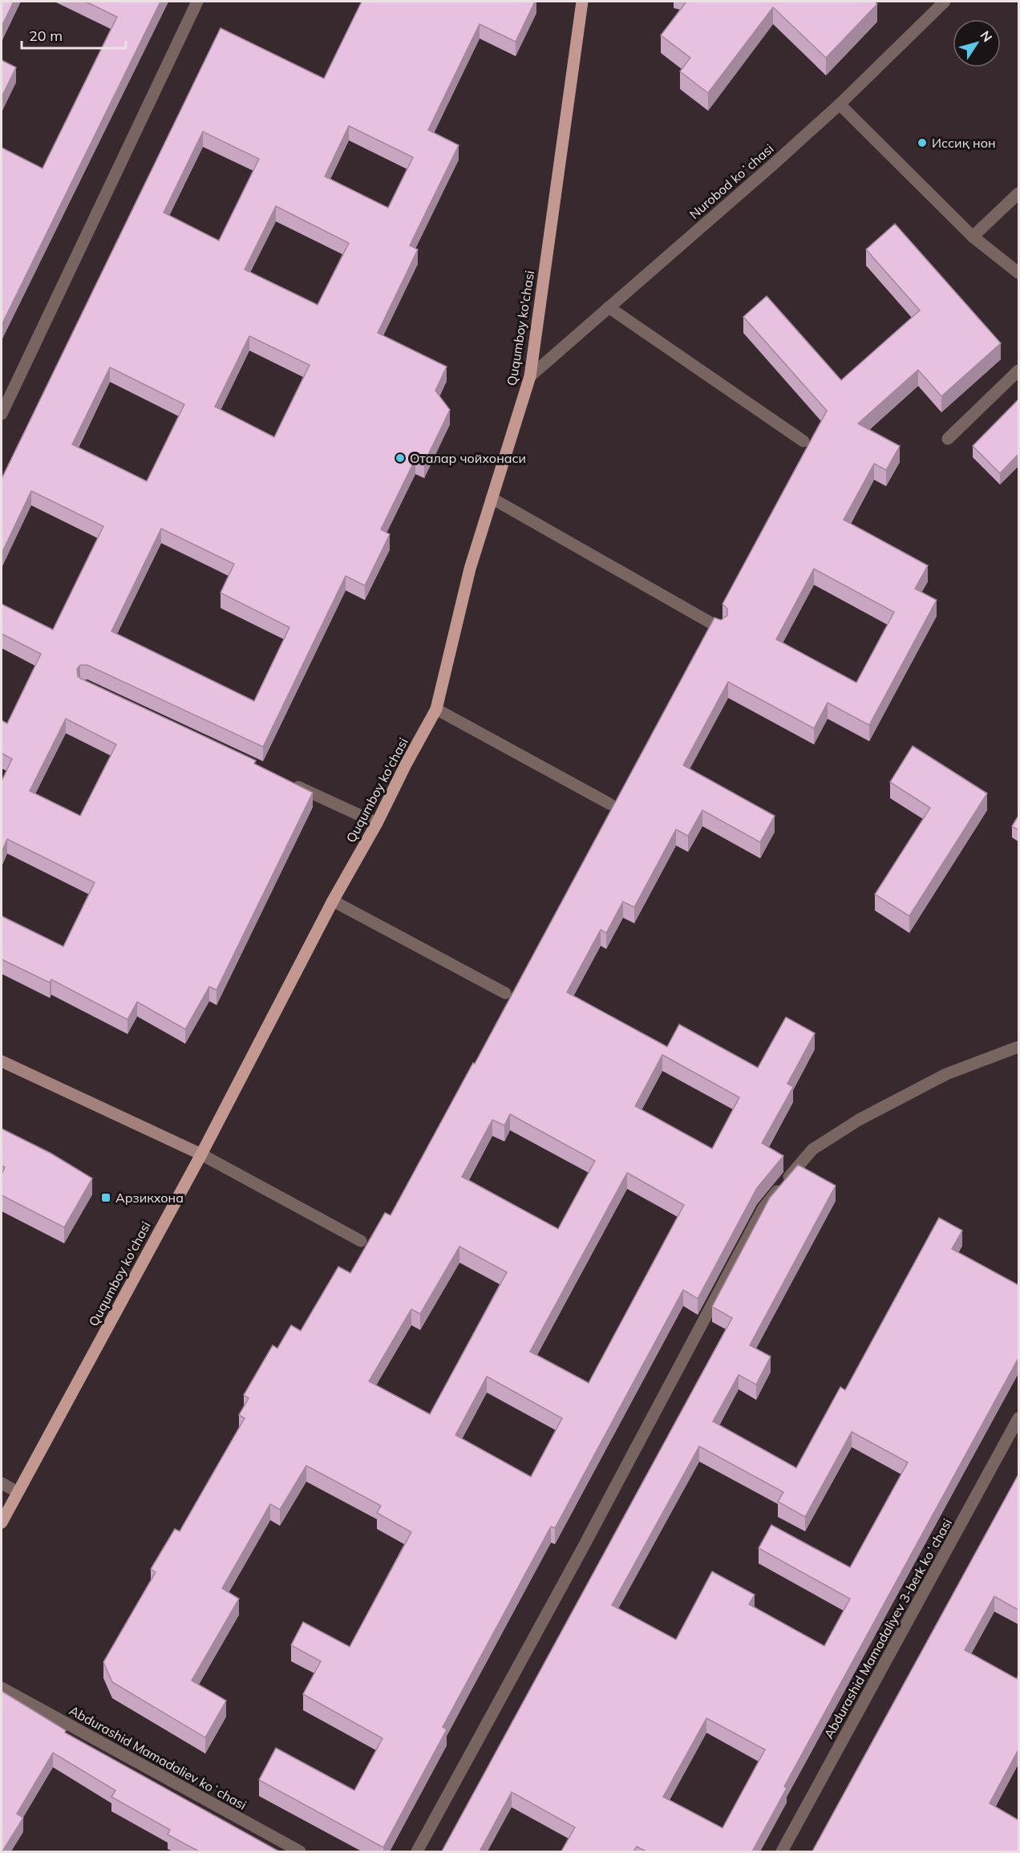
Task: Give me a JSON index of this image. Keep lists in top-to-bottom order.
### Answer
{
  "streets": {
    "main road": ["Ququmboy ko'chasi"],
    "street": ["Nurobod koʻchasi", "Abdurashid Mamadaliyev 3-berk koʻchasi", "Abdurashid Mamadaliev koʻchasi"]
  },
  "crossings": [
    ["Nurobod koʻchasi", "Ququmboy ko'chasi"]
  ],
  "places": {
    "other": ["Иссиқ нон", "Оталар чойхонаси"],
    "transit": ["Арзикхона"]
  },
  "scale_bar": "20 m",
  "north": "top right"
}
